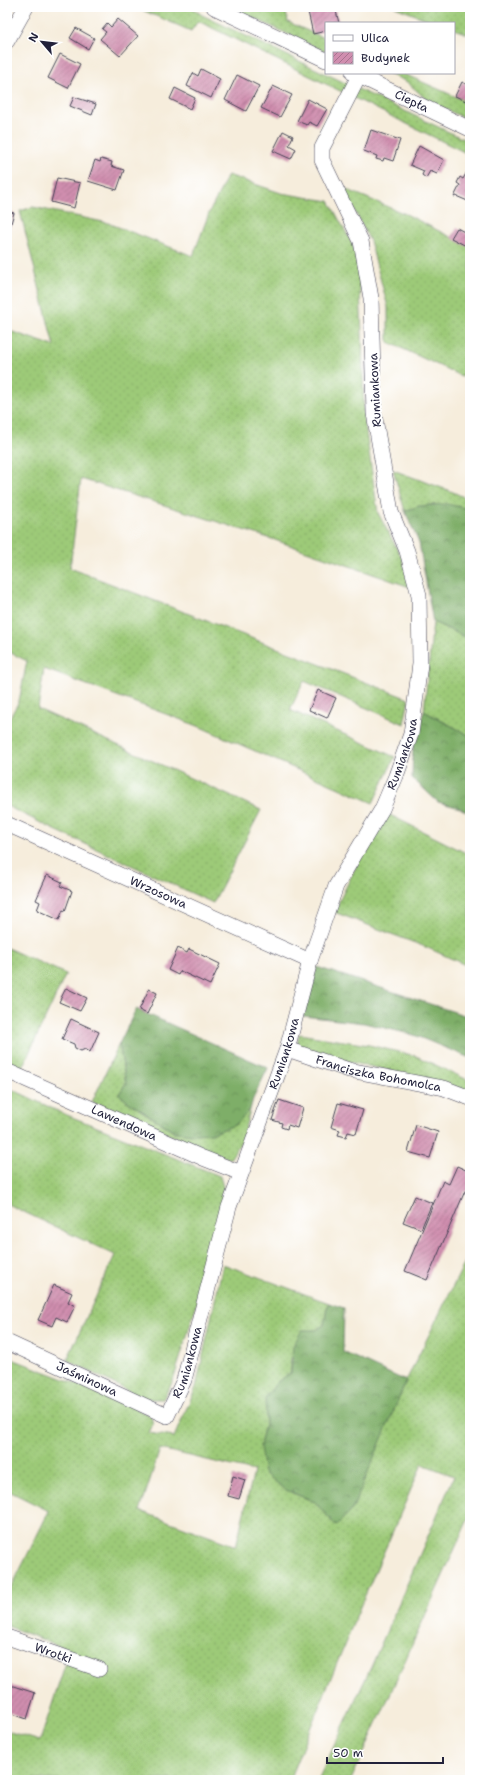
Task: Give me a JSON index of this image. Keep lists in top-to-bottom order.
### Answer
{
  "streets": {
    "street": [
      "Ciepła",
      "Rumiankowa",
      "Wrzosowa",
      "Franciszka Bohomolca",
      "Lawendowa",
      "Jaśminowa",
      "Wrotki"
    ]
  },
  "crossings": [
    ["Ciepła", "Rumiankowa"],
    ["Rumiankowa", "Wrzosowa"],
    ["Rumiankowa", "Franciszka Bohomolca"],
    ["Rumiankowa", "Lawendowa"],
    ["Rumiankowa", "Jaśminowa"]
  ],
  "legend": ["Ulica", "Budynek"],
  "scale_bar": "50 m",
  "north": "top left"
}
